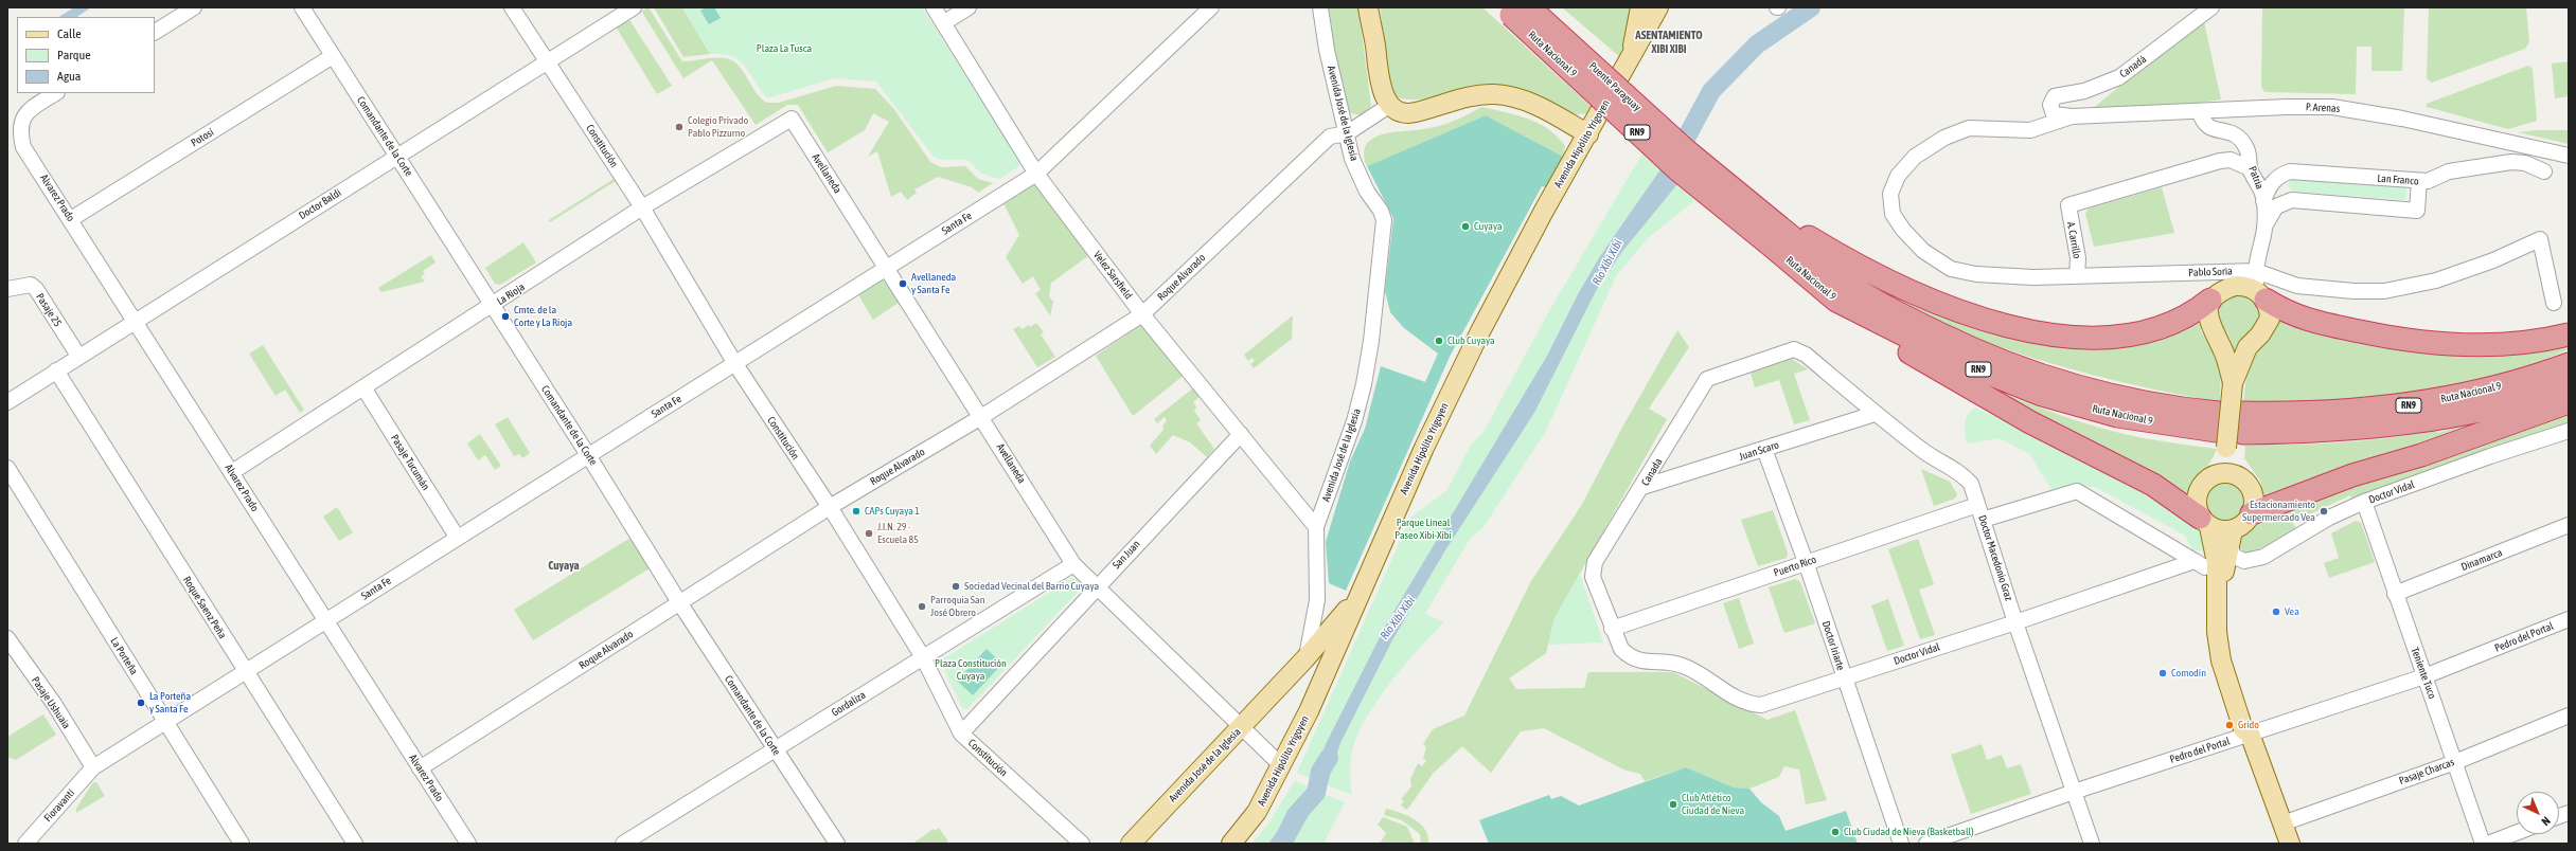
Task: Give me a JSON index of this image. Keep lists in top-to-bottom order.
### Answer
{
  "streets": {
    "highway": ["Ruta Nacional 9", "Puente Paraguay", "RN9"],
    "main road": ["Avenida José de la Iglesia", "Avenida Hipólito Yrigoyen"],
    "street": [
      "Canadá",
      "P. Arenas",
      "Comandante de la Corte",
      "Potosí",
      "Constitución",
      "Avellaneda",
      "Patria",
      "Lan Franco",
      "Alvarez Prado",
      "Doctor Baldi",
      "Santa Fe",
      "A. Carrillo",
      "Pablo Soria",
      "Velez Sarsfield",
      "Roque Alvarado",
      "La Rioja",
      "Pasaje 25",
      "Juan Scaro",
      "Pasaje Tucumán",
      "Canada",
      "Doctor Vidal",
      "San Juan",
      "Doctor Macedonio Graz",
      "Dinamarca",
      "Puerto Rico",
      "Roque Saenz Peña",
      "Pedro del Portal",
      "Doctor Iriarte",
      "La Porteña",
      "Teniente Tuco",
      "Pasaje Ushuaia",
      "Gordaliza",
      "Pasaje Charcas",
      "Fioravanti"
    ]
  },
  "crossings": [
    ["Ruta Nacional 9", "Puente Paraguay"],
    ["Canadá", "P. Arenas"],
    ["Canadá", "Pablo Soria"],
    ["P. Arenas", "Patria"],
    ["P. Arenas", "Pablo Soria"],
    ["Avenida José de la Iglesia", "Avellaneda"],
    ["Avenida José de la Iglesia", "Velez Sarsfield"],
    ["Avenida José de la Iglesia", "Roque Alvarado"],
    ["Comandante de la Corte", "Potosí"],
    ["Comandante de la Corte", "Doctor Baldi"],
    ["Comandante de la Corte", "Santa Fe"],
    ["Comandante de la Corte", "Roque Alvarado"],
    ["Comandante de la Corte", "La Rioja"],
    ["Comandante de la Corte", "Gordaliza"],
    ["Potosí", "Alvarez Prado"],
    ["Avenida Hipólito Yrigoyen", "Avellaneda"],
    ["Constitución", "Doctor Baldi"],
    ["Constitución", "Santa Fe"],
    ["Constitución", "Roque Alvarado"],
    ["Constitución", "La Rioja"],
    ["Constitución", "San Juan"],
    ["Constitución", "Gordaliza"],
    ["Avellaneda", "Santa Fe"],
    ["Avellaneda", "Roque Alvarado"],
    ["Avellaneda", "La Rioja"],
    ["Avellaneda", "San Juan"],
    ["Avellaneda", "Gordaliza"],
    ["Patria", "Lan Franco"],
    ["Patria", "A. Carrillo"],
    ["Patria", "Pablo Soria"],
    ["Alvarez Prado", "Doctor Baldi"],
    ["Alvarez Prado", "Santa Fe"],
    ["Alvarez Prado", "Roque Alvarado"],
    ["Alvarez Prado", "La Rioja"],
    ["Doctor Baldi", "Pasaje 25"],
    ["Doctor Baldi", "Roque Saenz Peña"],
    ["Santa Fe", "Velez Sarsfield"],
    ["Santa Fe", "Pasaje Tucumán"],
    ["Santa Fe", "Roque Saenz Peña"],
    ["Santa Fe", "La Porteña"],
    ["Santa Fe", "Pasaje Ushuaia"],
    ["Santa Fe", "Fioravanti"],
    ["A. Carrillo", "Pablo Soria"],
    ["Velez Sarsfield", "Roque Alvarado"],
    ["Velez Sarsfield", "San Juan"],
    ["La Rioja", "Pasaje Tucumán"],
    ["Juan Scaro", "Canada"],
    ["Juan Scaro", "Doctor Macedonio Graz"],
    ["Juan Scaro", "Doctor Iriarte"],
    ["Canada", "Doctor Vidal"],
    ["Canada", "Doctor Macedonio Graz"],
    ["Canada", "Puerto Rico"],
    ["Doctor Vidal", "Doctor Macedonio Graz"],
    ["Doctor Vidal", "Doctor Iriarte"],
    ["Doctor Vidal", "Teniente Tuco"],
    ["Doctor Macedonio Graz", "Puerto Rico"],
    ["Doctor Macedonio Graz", "Pedro del Portal"],
    ["Dinamarca", "Teniente Tuco"],
    ["Puerto Rico", "Doctor Iriarte"],
    ["Pedro del Portal", "Teniente Tuco"],
    ["Teniente Tuco", "Pasaje Charcas"],
    ["Pasaje Ushuaia", "Fioravanti"]
  ],
  "districts": ["ASENTAMIENTO XIBI XIBI", "Cuyaya"],
  "water": ["Río Xibi Xibi"],
  "parks": ["Plaza La Tusca", "Parque Lineal Paseo Xibi-Xibi", "Plaza Constitución Cuyaya"],
  "places": [
    "Colegio Privado Pablo Pizzurno",
    "Cuyaya",
    "Avellaneda y Santa Fe",
    "Cmte. de la Corte y La Rioja",
    "Club Cuyaya",
    "CAPs Cuyaya 1",
    "Estacionamiento Supermercado Vea",
    "J.I.N. 29 - Escuela 85",
    "Sociedad Vecinal del Barrio Cuyaya",
    "Parroquia San José Obrero",
    "Vea",
    "Comodín",
    "La Porteña y Santa Fe",
    "Grido",
    "Club Atlético Ciudad de Nieva",
    "Club Ciudad de Nieva (Basketball)"
  ],
  "legend": ["Calle", "Parque", "Agua"],
  "north": "bottom right"
}
